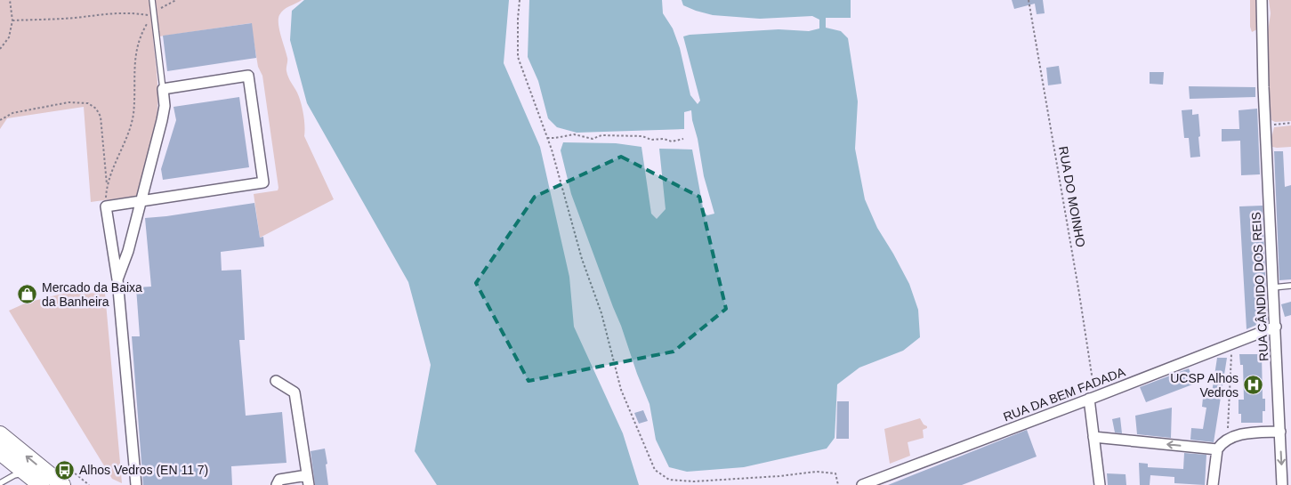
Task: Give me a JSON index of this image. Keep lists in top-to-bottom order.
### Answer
{
  "streets": {
    "street": ["RUA CÂNDIDO DOS REIS", "RUA DA BEM FADADA"],
    "path": ["RUA DO MOINHO"]
  },
  "crossings": [
    ["RUA DO MOINHO", "RUA DA BEM FADADA"],
    ["RUA CÂNDIDO DOS REIS", "RUA DA BEM FADADA"]
  ],
  "places": {
    "shop": ["Mercado da Baixa da Banheira"],
    "hospital": ["UCSP Alhos Vedros"],
    "bus stop": ["Alhos Vedros (EN 11 7)"]
  }
}
